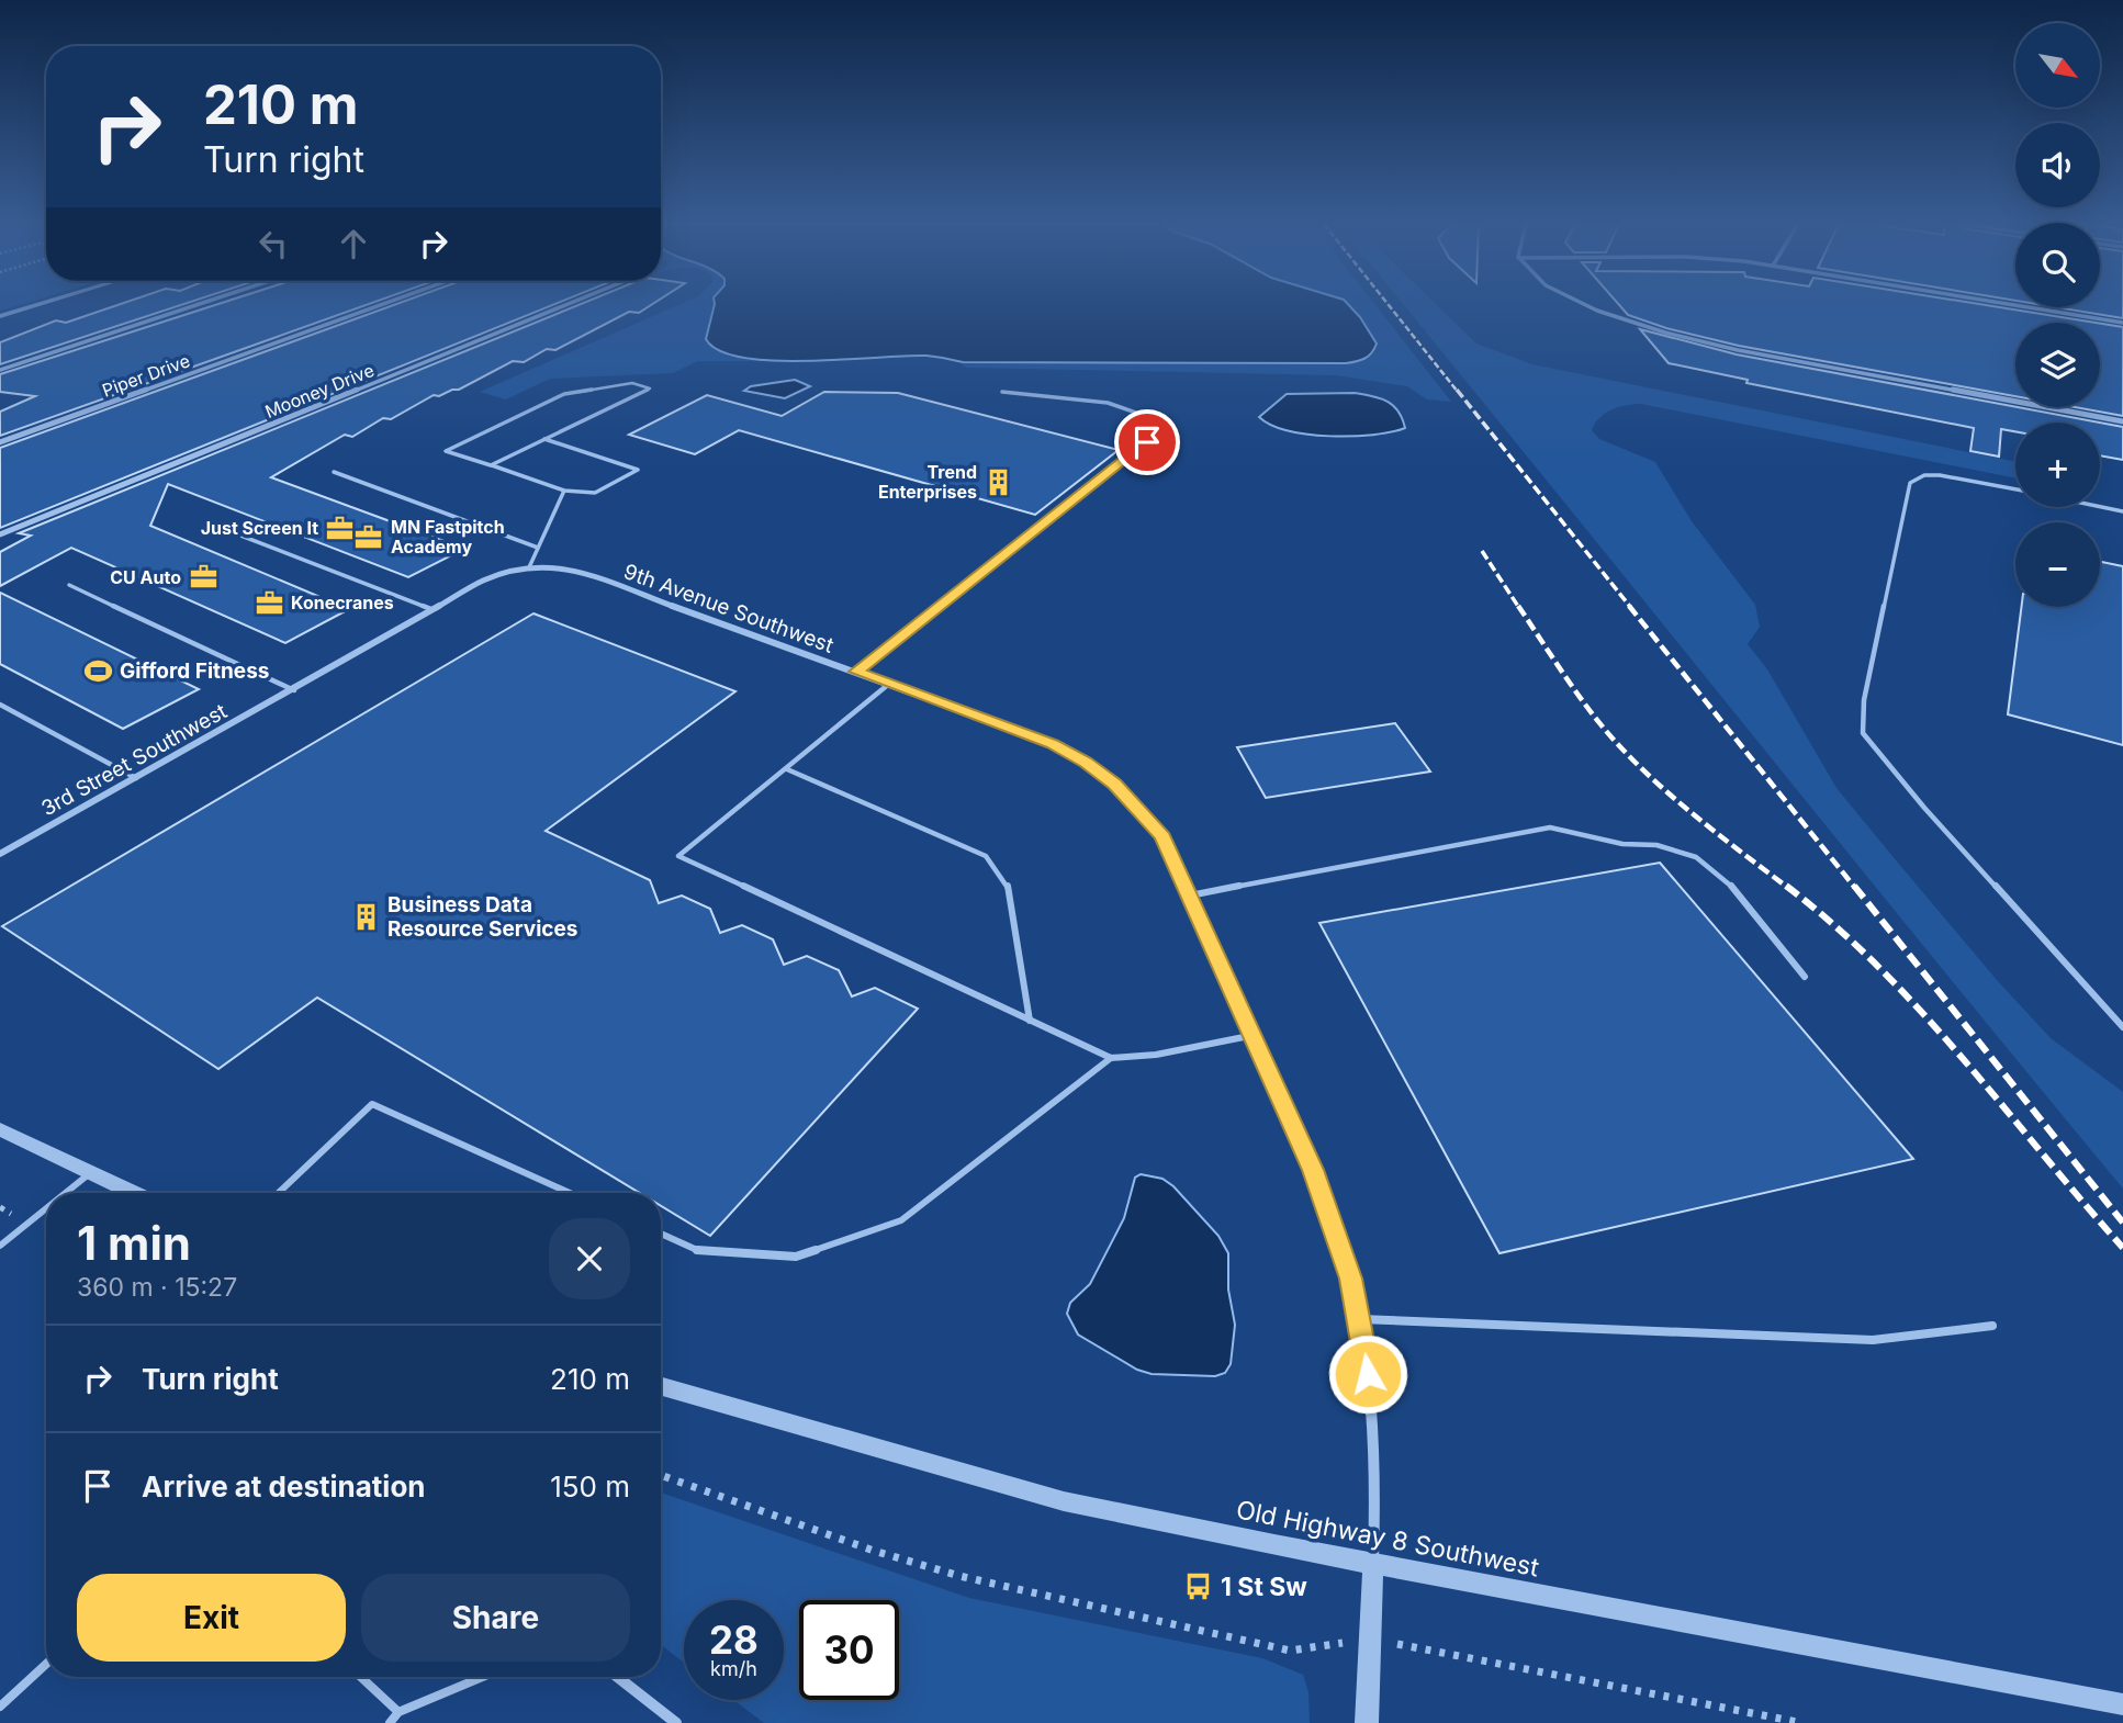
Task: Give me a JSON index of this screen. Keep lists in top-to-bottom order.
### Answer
{
  "streets": {
    "street": [
      "Piper Drive",
      "Mooney Drive",
      "9th Avenue Southwest",
      "3rd Street Southwest",
      "Old Highway 8 Southwest"
    ]
  },
  "crossings": [
    ["9th Avenue Southwest", "3rd Street Southwest"],
    ["9th Avenue Southwest", "Old Highway 8 Southwest"]
  ],
  "places": {
    "building": ["Trend Enterprises", "Business Data Resource Services"],
    "office": [
      "Just Screen It",
      "MN Fastpitch Academy",
      "CU Auto",
      "Konecranes"
    ],
    "sports": ["Gifford Fitness"],
    "bus stop": ["1 St Sw"]
  },
  "north": "bottom right",
  "page": {
    "map_buttons": ["+", "−"],
    "turn": ["210 m", "Turn right"],
    "heading": ["1 min", "360 m · 15:27"],
    "list": [
      {
        "name": "Turn right",
        "value": "210 m"
      },
      {
        "name": "Arrive at destination",
        "value": "150 m"
      }
    ],
    "buttons": ["Exit", "Share"],
    "speed": "28 km/h",
    "limit": "30"
  }
}
